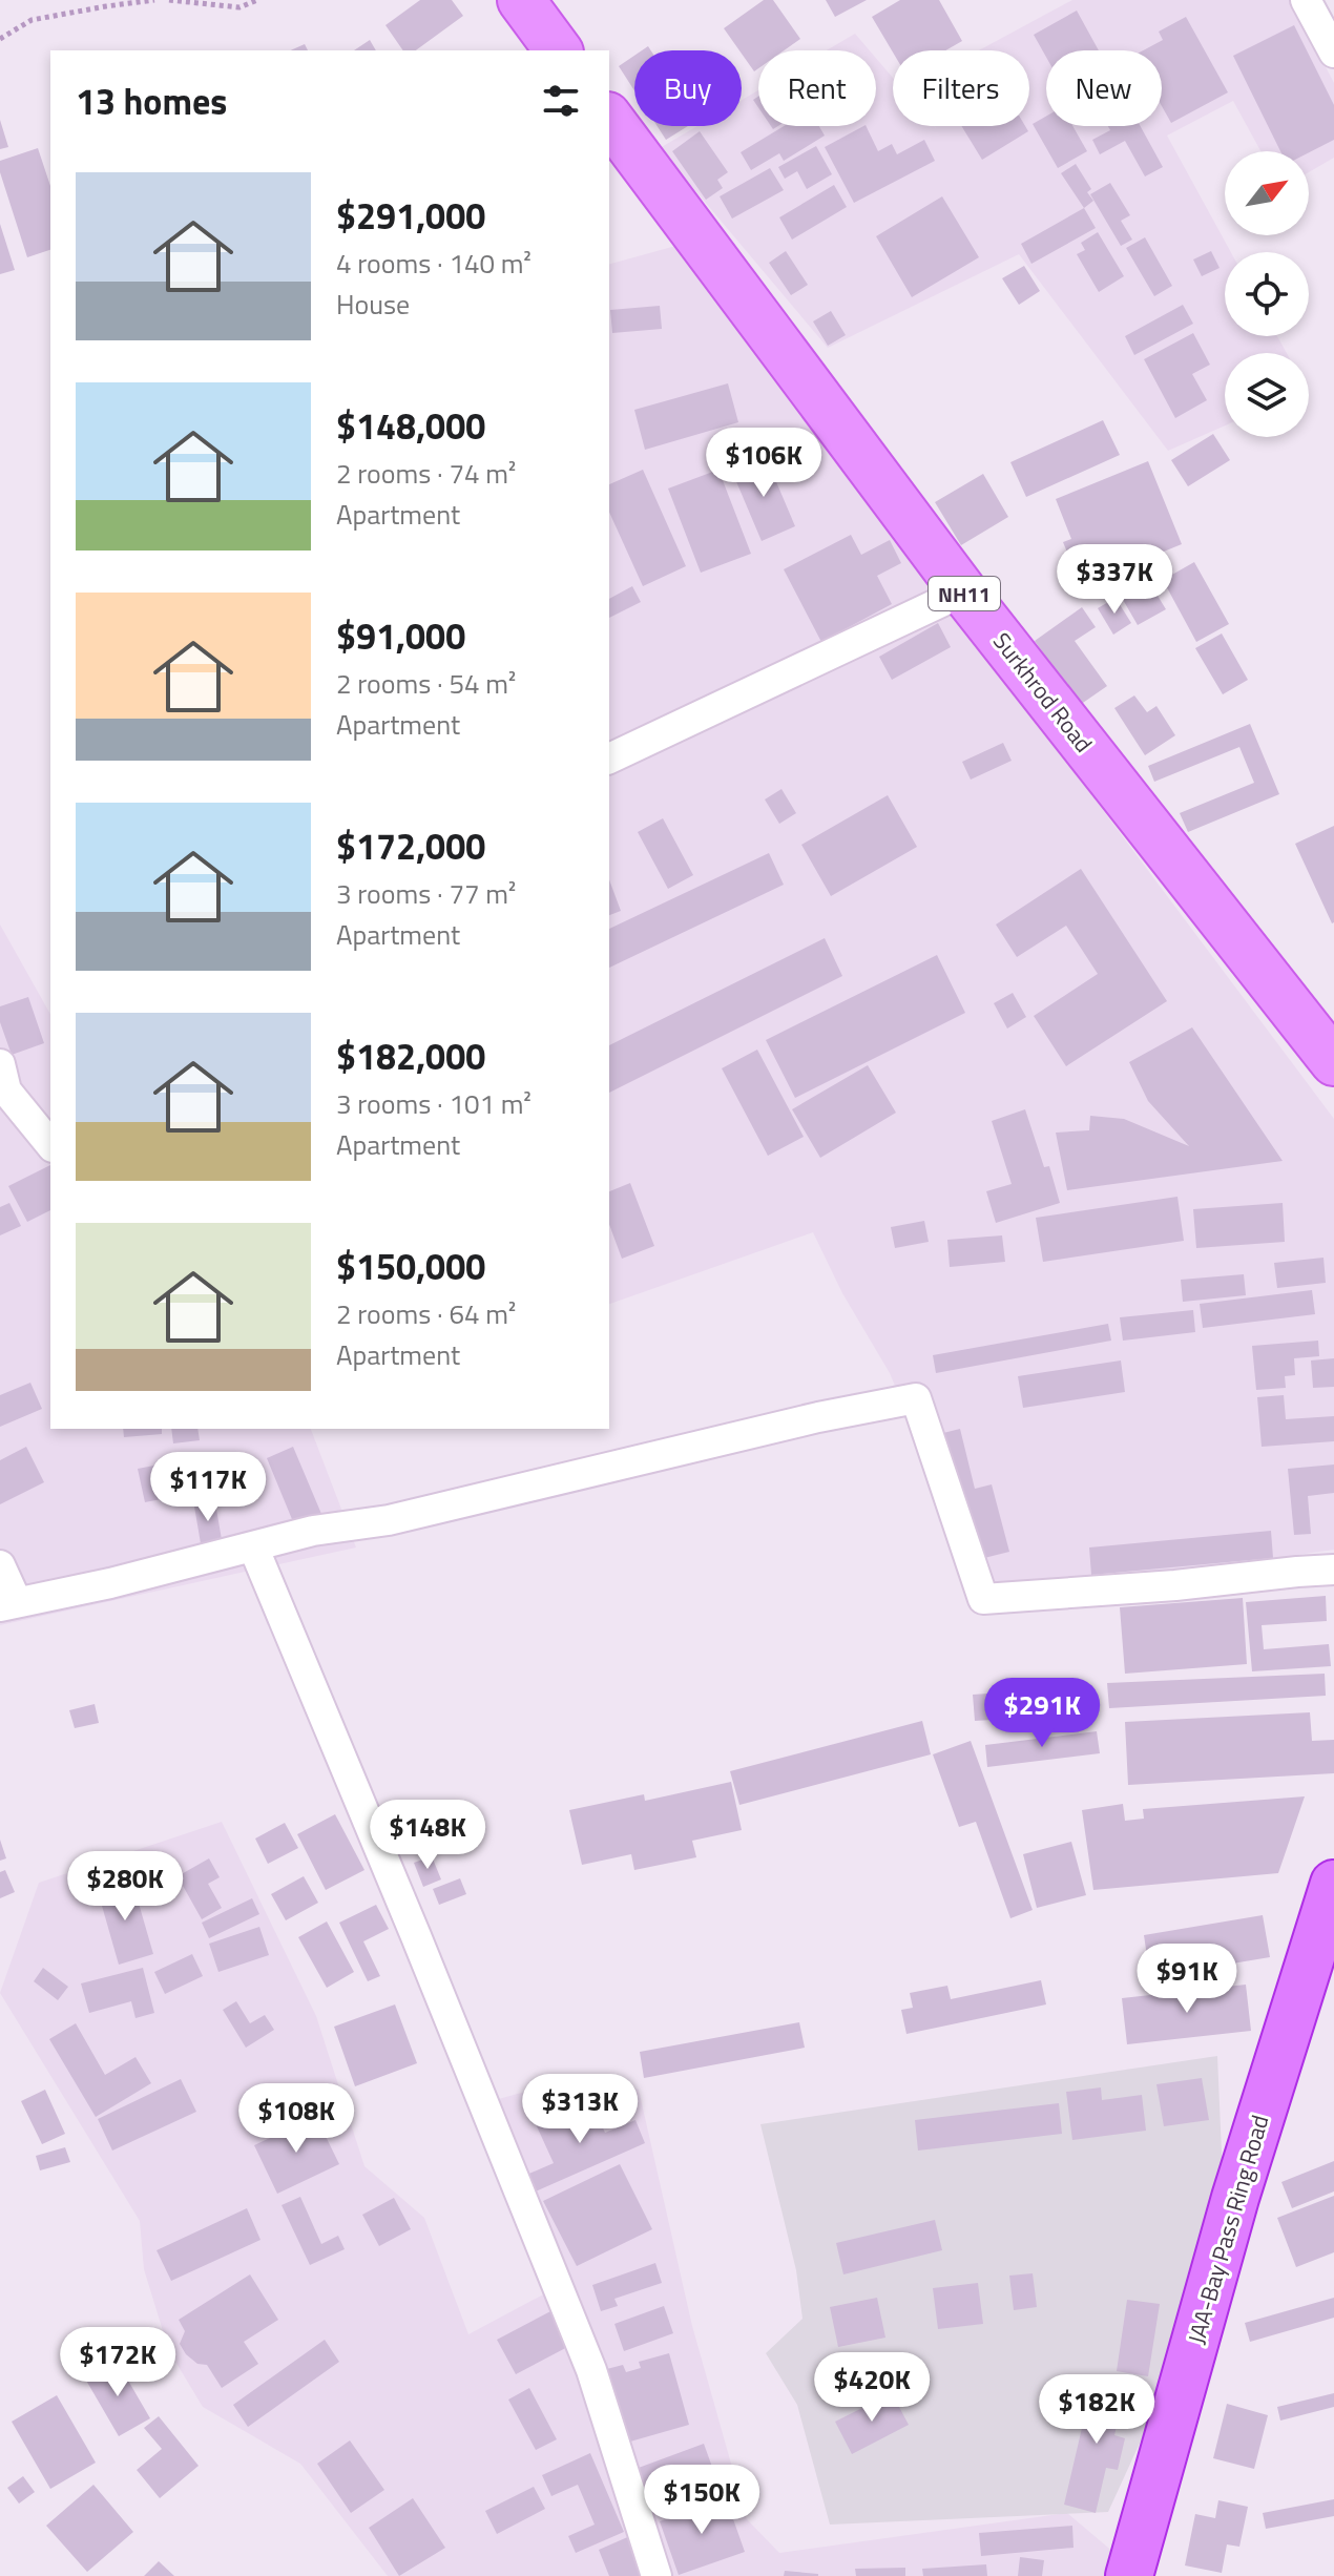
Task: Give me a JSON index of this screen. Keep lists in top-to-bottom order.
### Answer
{
  "streets": {
    "highway": ["JAA-Bay Pass Ring Road"],
    "main road": ["NH11", "Surkhrod Road"]
  },
  "north": "top right",
  "page": {
    "chip": [
      "Buy",
      "Rent",
      "Filters",
      "New"
    ],
    "heading": "13 homes",
    "list": [
      {
        "name": "$291,000",
        "note": "4 rooms · 140 m² · House"
      },
      {
        "name": "$148,000",
        "note": "2 rooms · 74 m² · Apartment"
      },
      {
        "name": "$91,000",
        "note": "2 rooms · 54 m² · Apartment"
      },
      {
        "name": "$172,000",
        "note": "3 rooms · 77 m² · Apartment"
      },
      {
        "name": "$182,000",
        "note": "3 rooms · 101 m² · Apartment"
      },
      {
        "name": "$150,000",
        "note": "2 rooms · 64 m² · Apartment"
      }
    ],
    "price": [
      "$106K",
      "$337K",
      "$117K",
      "$291K",
      "$148K",
      "$280K",
      "$91K",
      "$313K",
      "$108K",
      "$172K",
      "$420K",
      "$182K",
      "$150K"
    ]
  }
}
